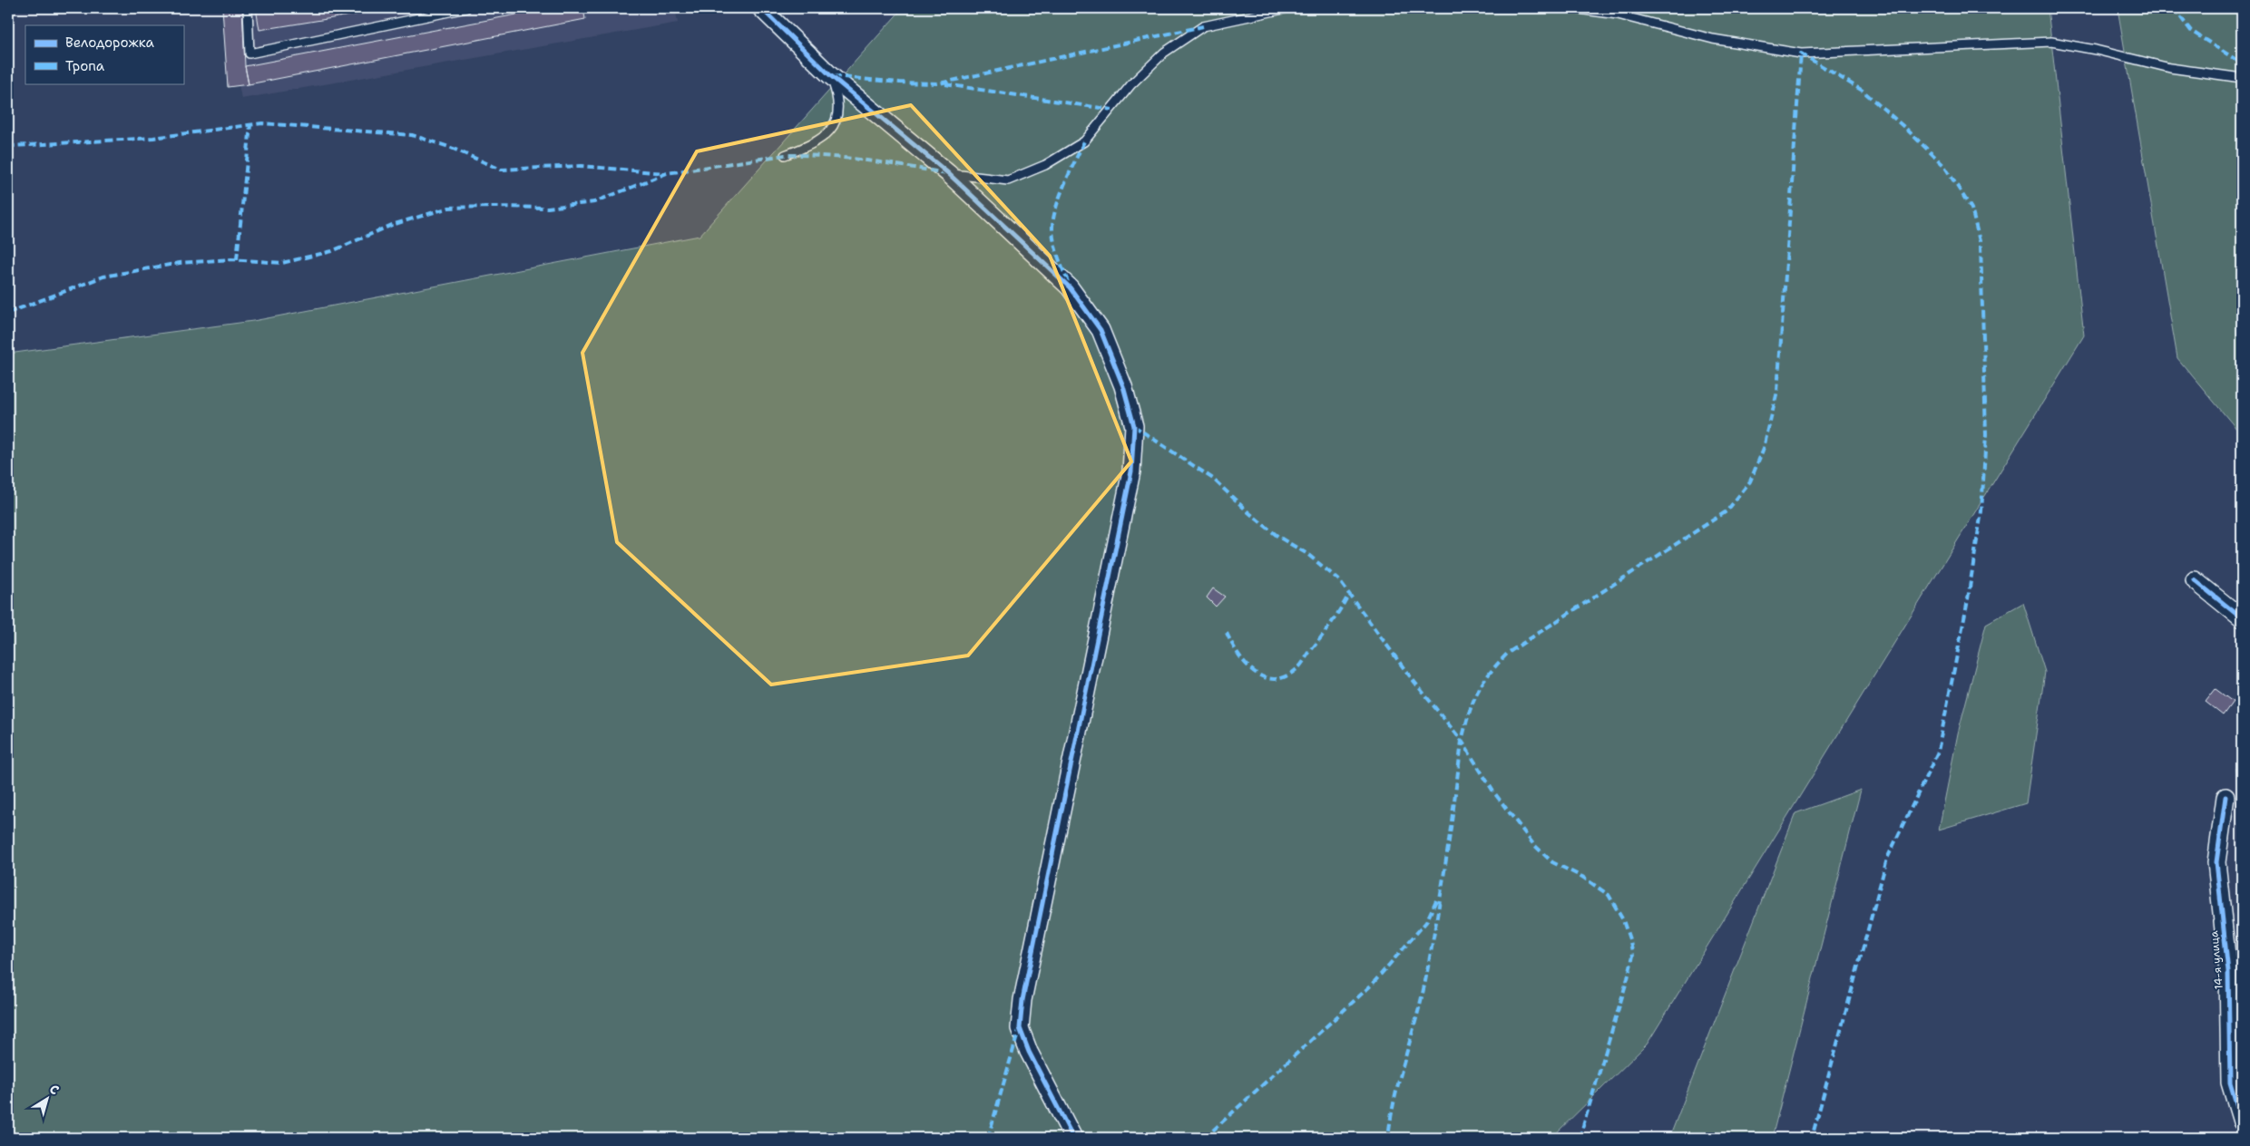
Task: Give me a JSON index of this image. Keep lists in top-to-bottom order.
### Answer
{
  "streets": {
    "street": ["14-я улица"]
  },
  "legend": ["Велодорожка", "Тропа"],
  "north": "top right"
}
